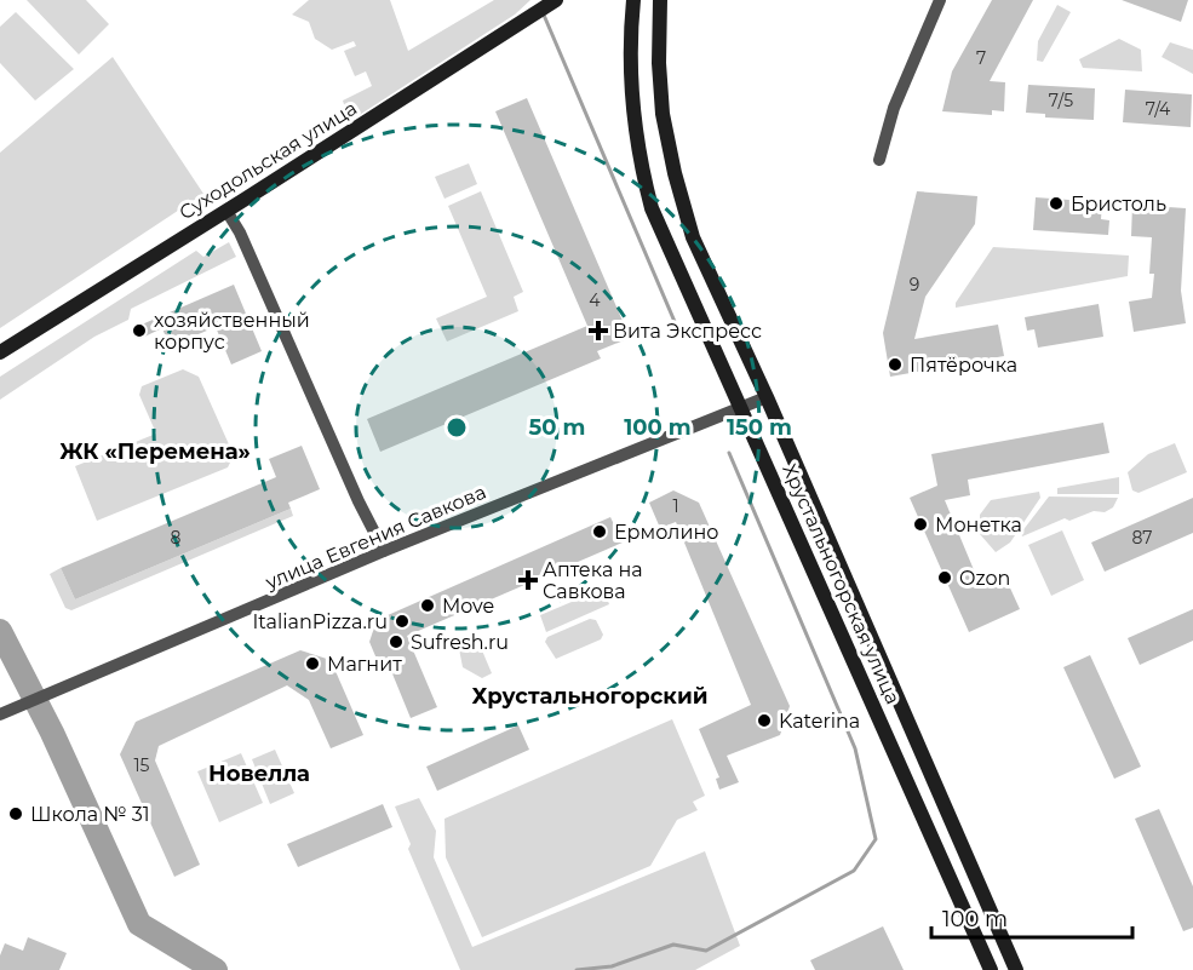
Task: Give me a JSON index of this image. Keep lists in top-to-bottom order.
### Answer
{
  "streets": {
    "street": ["Суходольская улица", "улица Евгения Савкова", "Хрустальногорская улица"]
  },
  "crossings": [
    ["улица Евгения Савкова", "Хрустальногорская улица"]
  ],
  "districts": ["ЖК «Перемена»", "Хрустальногорский", "Новелла"],
  "places": {
    "other": [
      "Бристоль",
      "хозяйственный корпус",
      "Пятёрочка",
      "Монетка",
      "Ермолино",
      "Ozon",
      "Move",
      "ItalianPizza.ru",
      "Sufresh.ru",
      "Магнит",
      "Katerina",
      "Школа № 31"
    ],
    "health": ["Вита Экспресс", "Аптека на Савкова"]
  },
  "house_numbers": [
    "7",
    "7/5",
    "7/4",
    "9",
    "4",
    "1",
    "8",
    "87",
    "15"
  ],
  "scale_bar": "100 m",
  "rings": ["50 m", "100 m", "150 m"]
}
